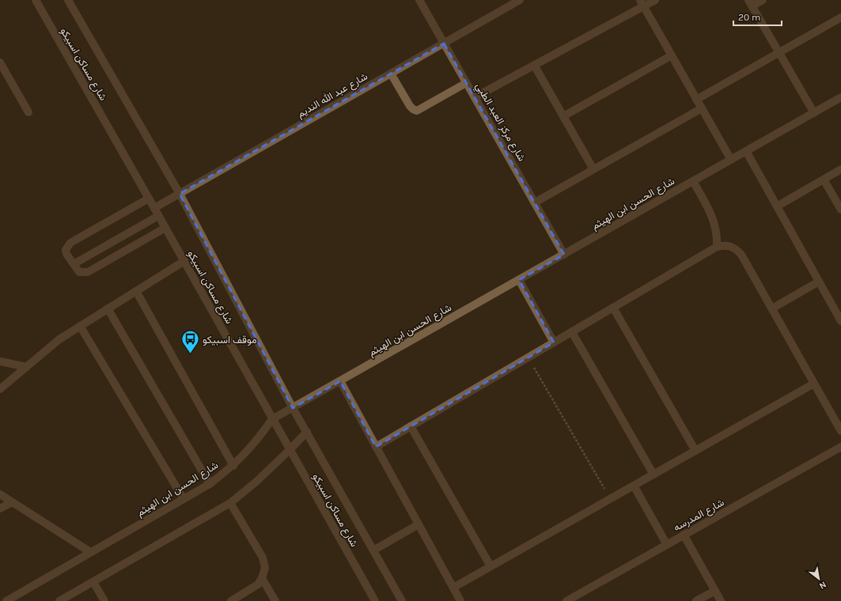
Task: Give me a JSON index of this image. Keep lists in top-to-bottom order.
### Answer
{
  "streets": {
    "street": [
      "شارع مساكن اسبيكو",
      "شارع عبد الله النديم",
      "شارع مركز العبد الطبي",
      "شارع الحسن ابن الهيثم",
      "شارع المدرسه"
    ]
  },
  "crossings": [
    ["شارع مساكن اسبيكو", "شارع عبد الله النديم"],
    ["شارع مساكن اسبيكو", "شارع الحسن ابن الهيثم"],
    ["شارع عبد الله النديم", "شارع مركز العبد الطبي"],
    ["شارع مركز العبد الطبي", "شارع الحسن ابن الهيثم"]
  ],
  "places": {
    "bus stop": ["موقف اسبيكو"]
  },
  "scale_bar": "20 m",
  "north": "bottom right"
}
